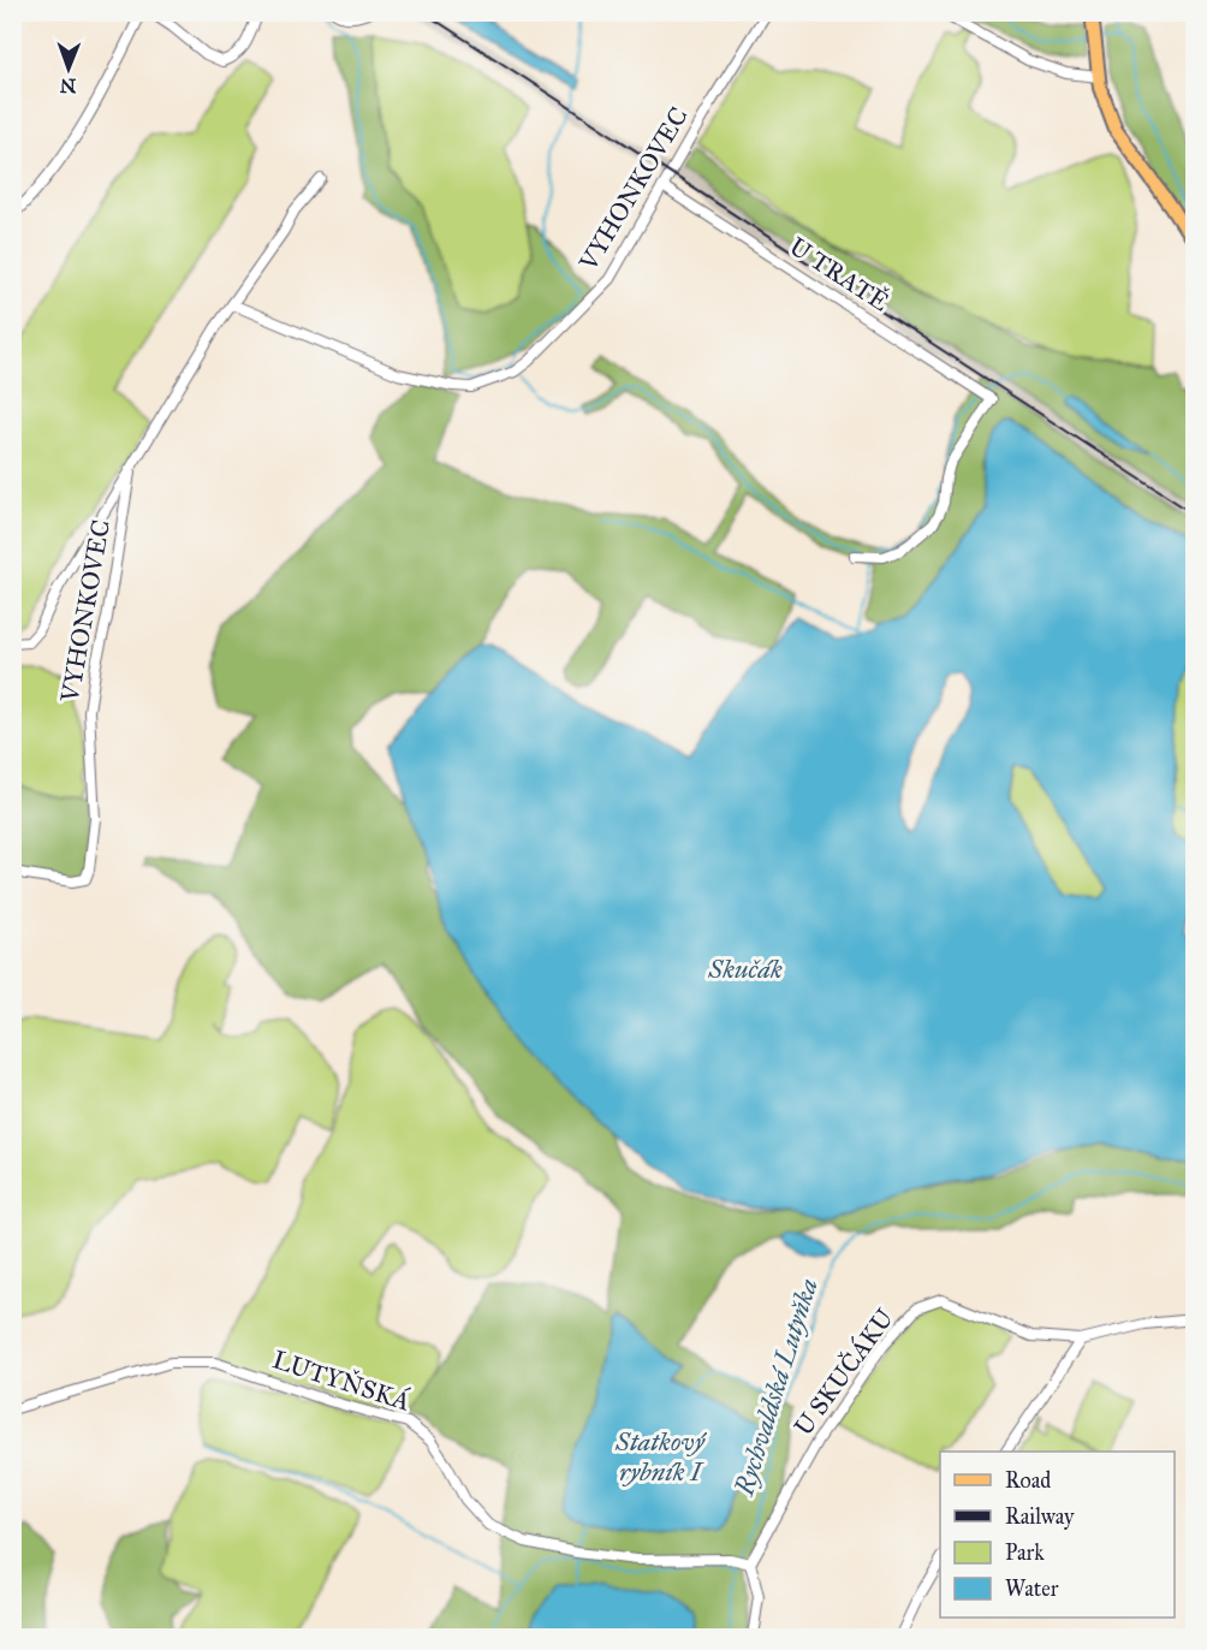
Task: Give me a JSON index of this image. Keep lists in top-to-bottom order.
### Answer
{
  "streets": {
    "street": [
      "VYHONKOVEC",
      "U TRATĚ",
      "U SKUČÁKU",
      "LUTYŇSKÁ"
    ]
  },
  "crossings": [
    ["VYHONKOVEC", "U TRATĚ"],
    ["U SKUČÁKU", "LUTYŇSKÁ"]
  ],
  "water": ["Skučák", "Rychvaldská Lutyňka", "Statkový rybník I"],
  "legend": [
    "Road",
    "Railway",
    "Park",
    "Water"
  ],
  "north": "bottom"
}
